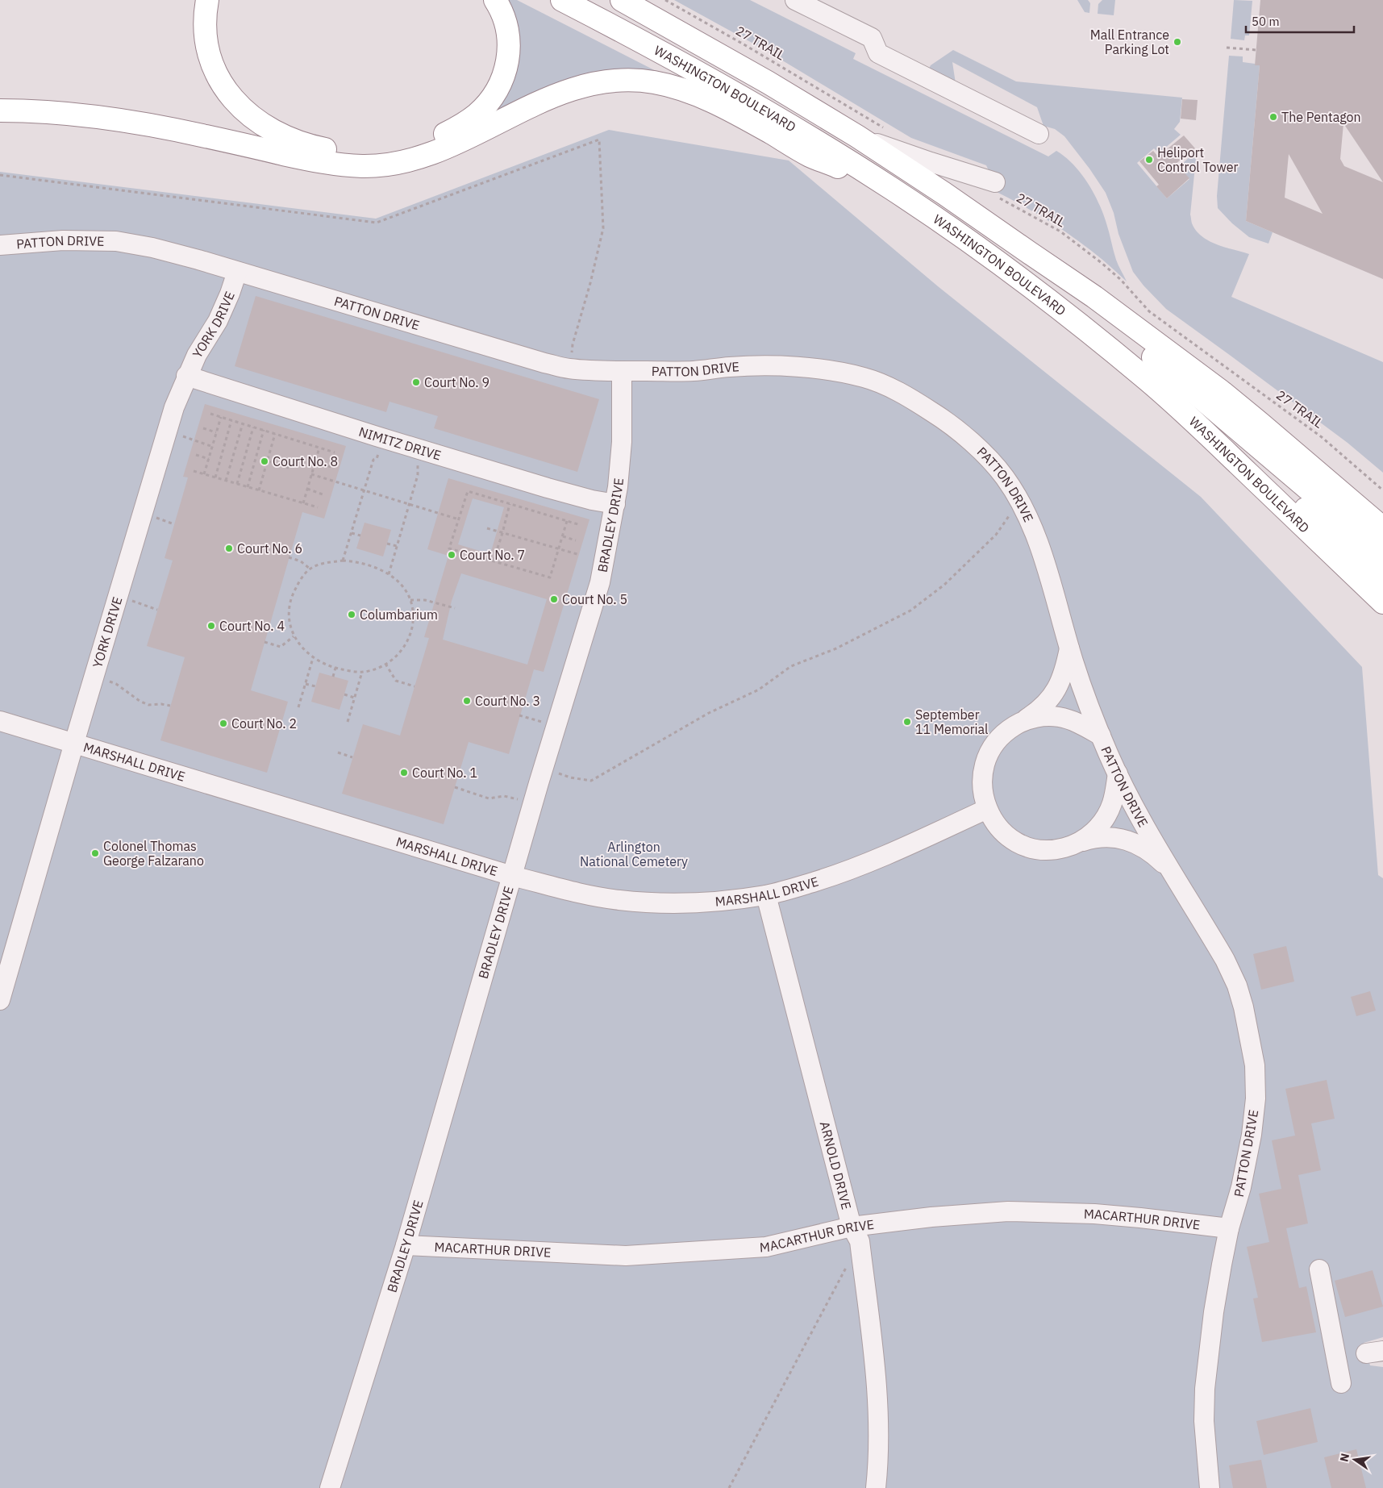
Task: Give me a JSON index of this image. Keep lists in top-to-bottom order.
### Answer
{
  "streets": {
    "highway": ["WASHINGTON BOULEVARD"],
    "lane": [
      "PATTON DRIVE",
      "YORK DRIVE",
      "NIMITZ DRIVE",
      "BRADLEY DRIVE",
      "MARSHALL DRIVE",
      "ARNOLD DRIVE",
      "MACARTHUR DRIVE"
    ],
    "path": ["27 TRAIL"]
  },
  "crossings": [
    ["PATTON DRIVE", "YORK DRIVE"],
    ["PATTON DRIVE", "BRADLEY DRIVE"],
    ["PATTON DRIVE", "MARSHALL DRIVE"],
    ["PATTON DRIVE", "MACARTHUR DRIVE"],
    ["YORK DRIVE", "NIMITZ DRIVE"],
    ["YORK DRIVE", "MARSHALL DRIVE"],
    ["NIMITZ DRIVE", "BRADLEY DRIVE"],
    ["BRADLEY DRIVE", "MARSHALL DRIVE"],
    ["BRADLEY DRIVE", "MACARTHUR DRIVE"],
    ["MARSHALL DRIVE", "ARNOLD DRIVE"],
    ["ARNOLD DRIVE", "MACARTHUR DRIVE"]
  ],
  "parks": ["Arlington National Cemetery"],
  "places": [
    "Mall Entrance Parking Lot",
    "The Pentagon",
    "Heliport Control Tower",
    "Court No. 9",
    "Court No. 8",
    "Court No. 6",
    "Court No. 7",
    "Court No. 5",
    "Columbarium",
    "Court No. 4",
    "Court No. 3",
    "September 11 Memorial",
    "Court No. 2",
    "Court No. 1",
    "Colonel Thomas George Falzarano"
  ],
  "scale_bar": "50 m",
  "north": "left"
}
